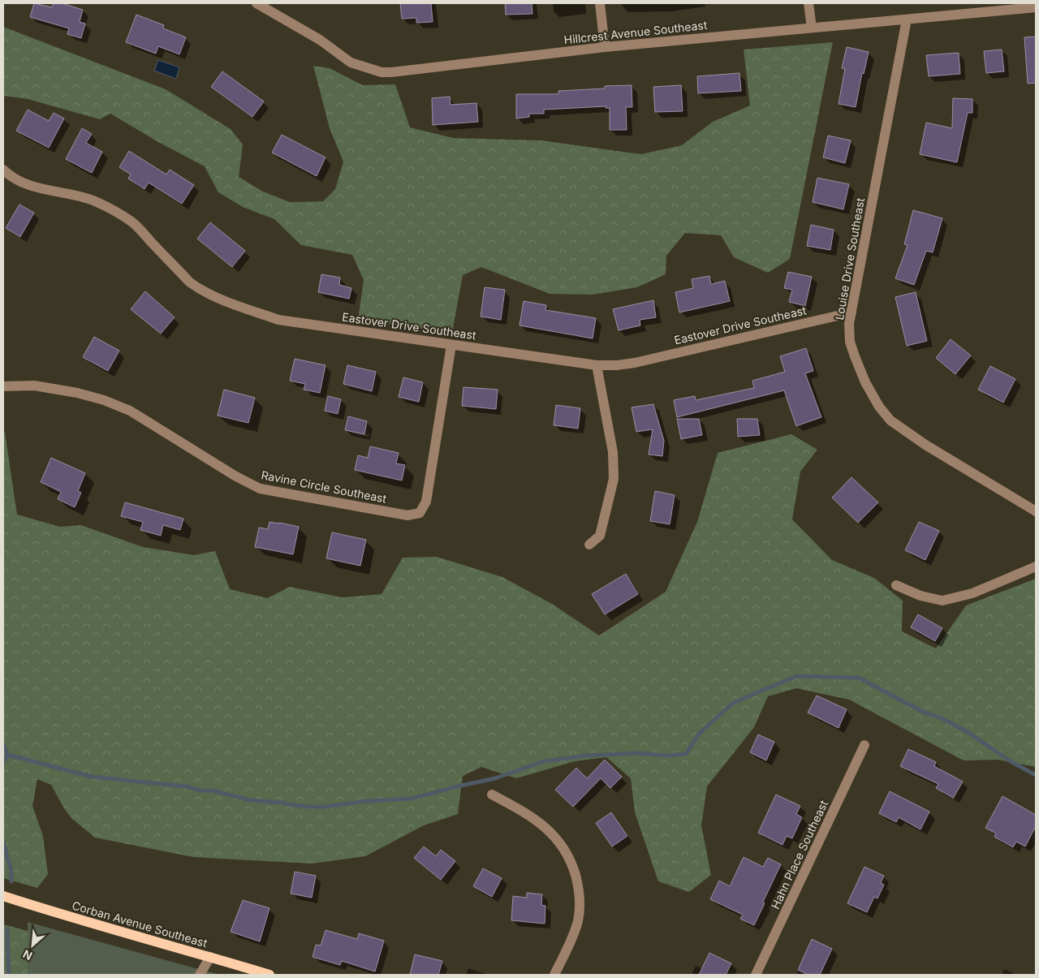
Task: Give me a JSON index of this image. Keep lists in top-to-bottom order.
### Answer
{
  "streets": {
    "main road": ["Corban Avenue Southeast"],
    "street": [
      "Hillcrest Avenue Southeast",
      "Louise Drive Southeast",
      "Eastover Drive Southeast",
      "Ravine Circle Southeast",
      "Hahn Place Southeast"
    ]
  },
  "crossings": [
    ["Hillcrest Avenue Southeast", "Louise Drive Southeast"],
    ["Louise Drive Southeast", "Eastover Drive Southeast"],
    ["Eastover Drive Southeast", "Ravine Circle Southeast"]
  ],
  "north": "bottom left"
}
